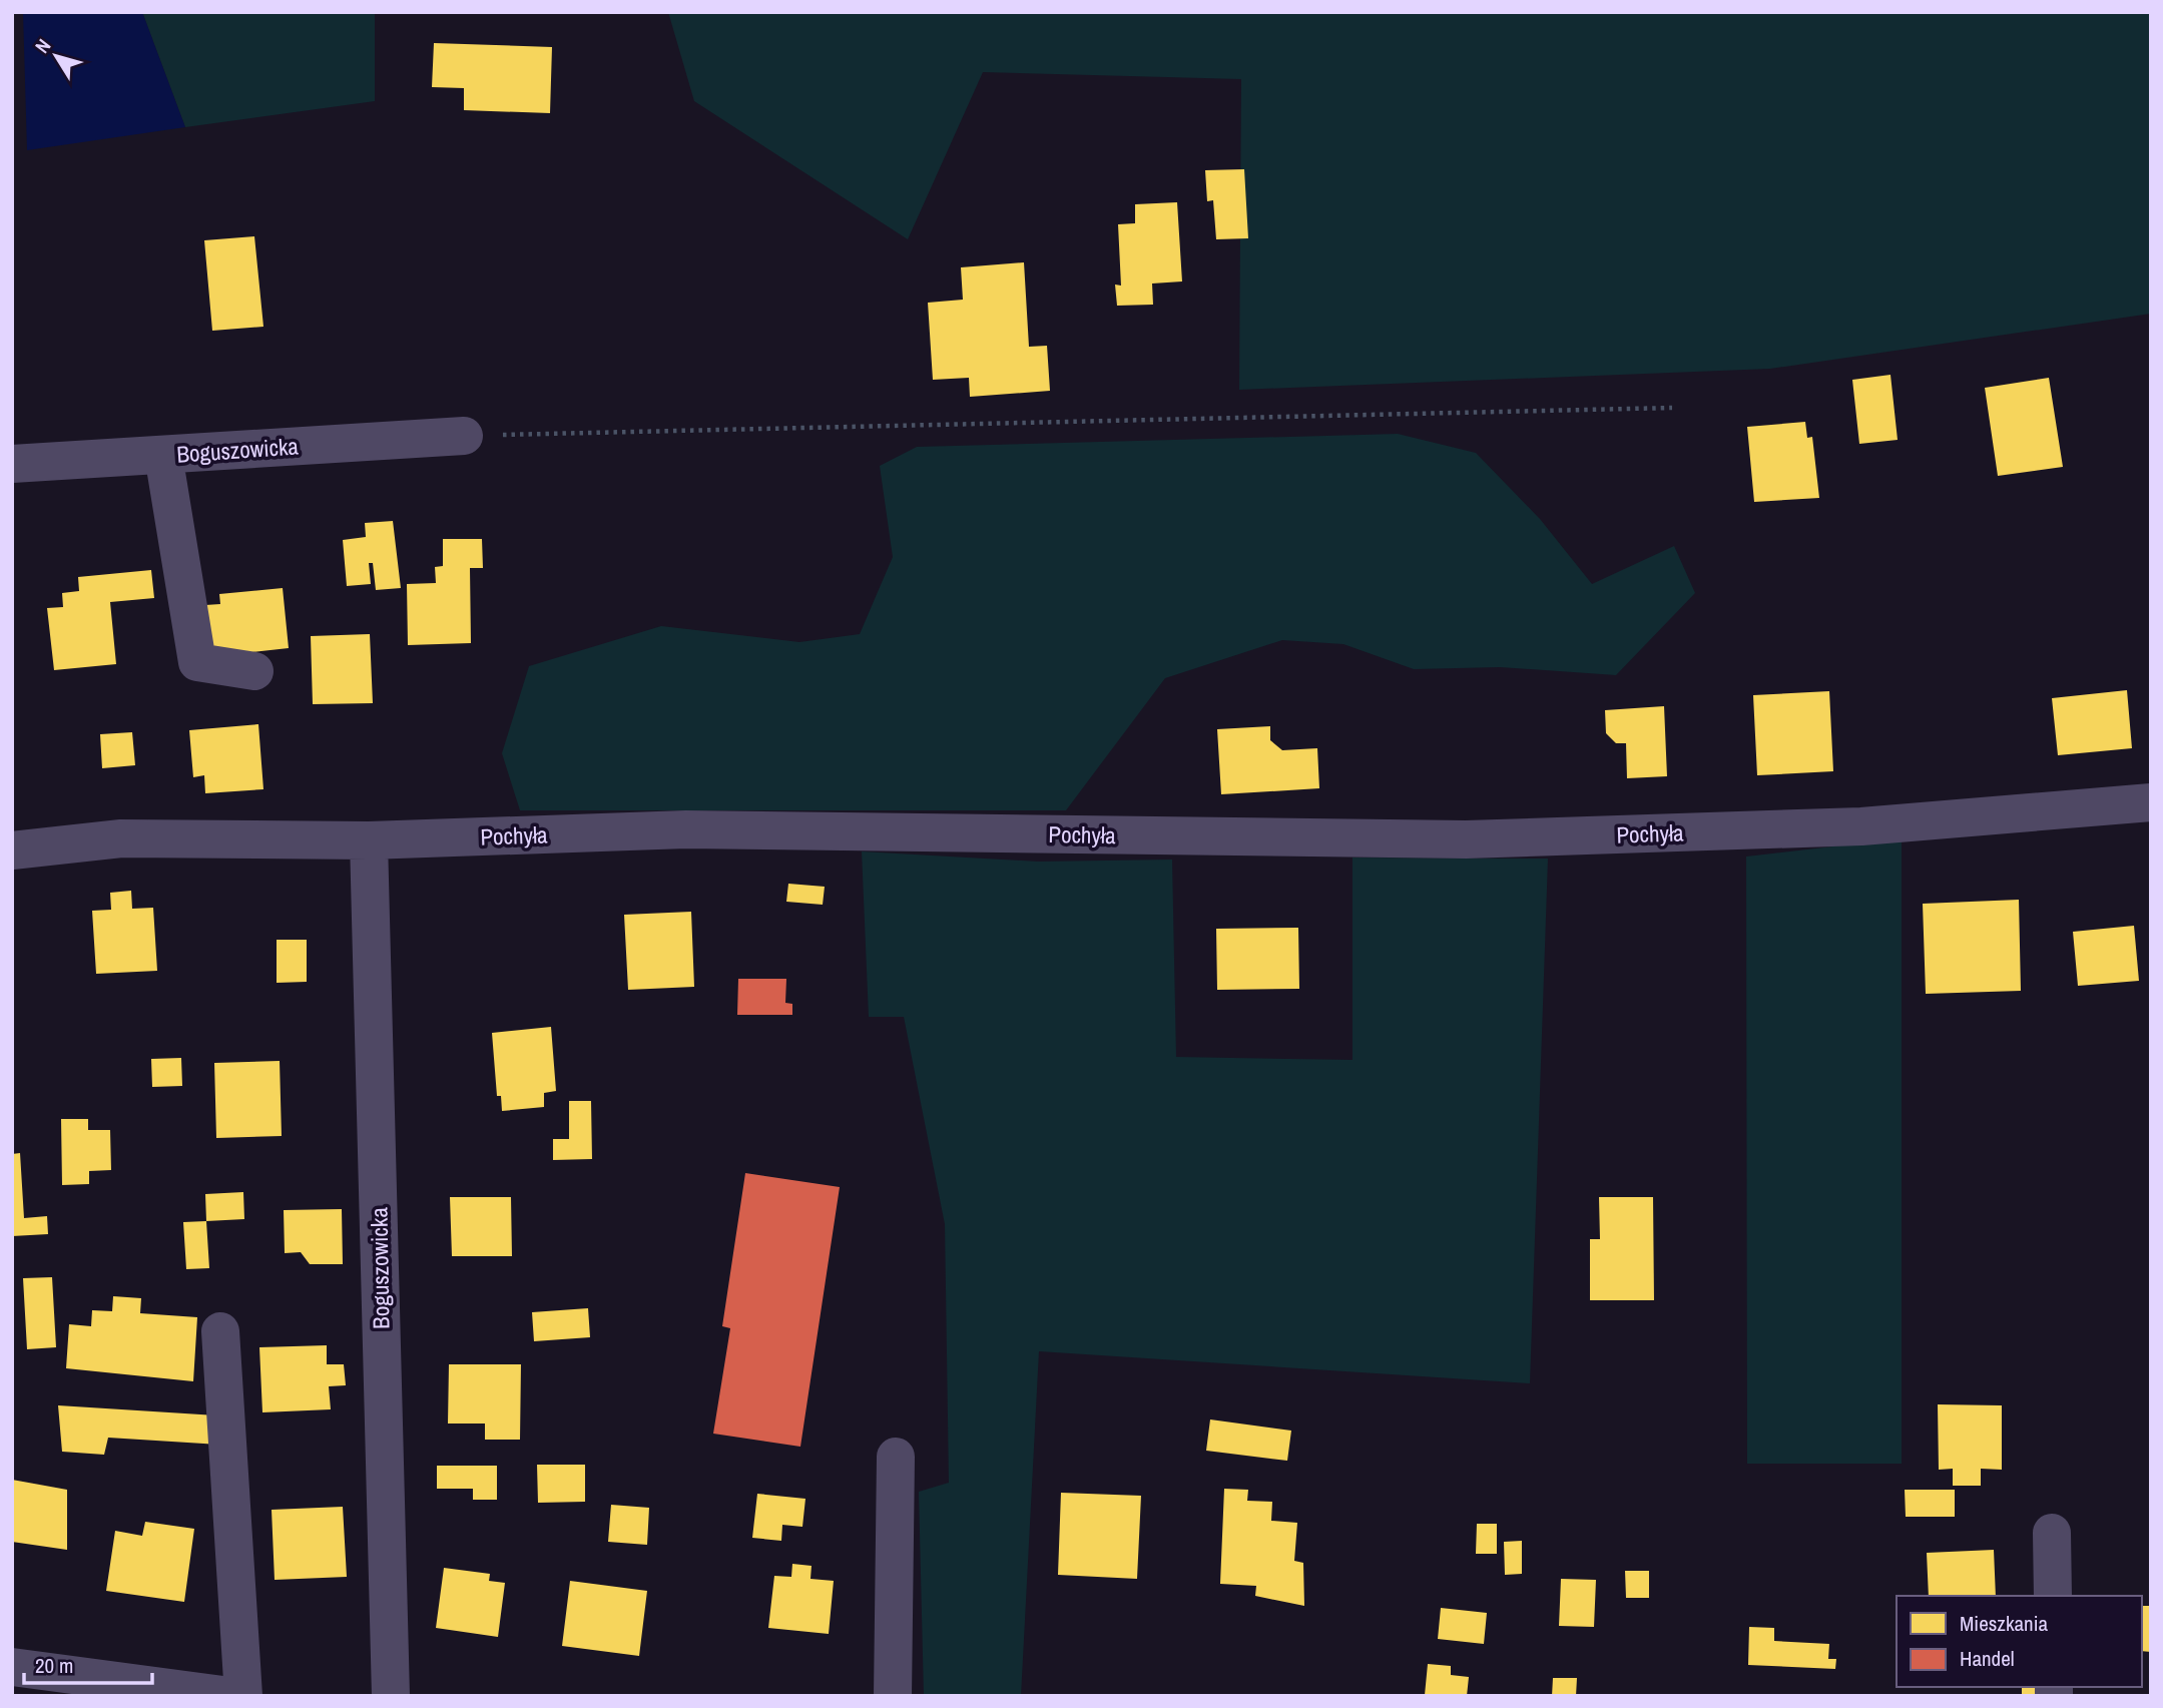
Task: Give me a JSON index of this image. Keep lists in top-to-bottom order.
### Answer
{
  "streets": {
    "street": ["Boguszowicka", "Pochyła"]
  },
  "crossings": [
    ["Boguszowicka", "Pochyła"]
  ],
  "legend": ["Mieszkania", "Handel"],
  "scale_bar": "20 m",
  "north": "top left"
}
